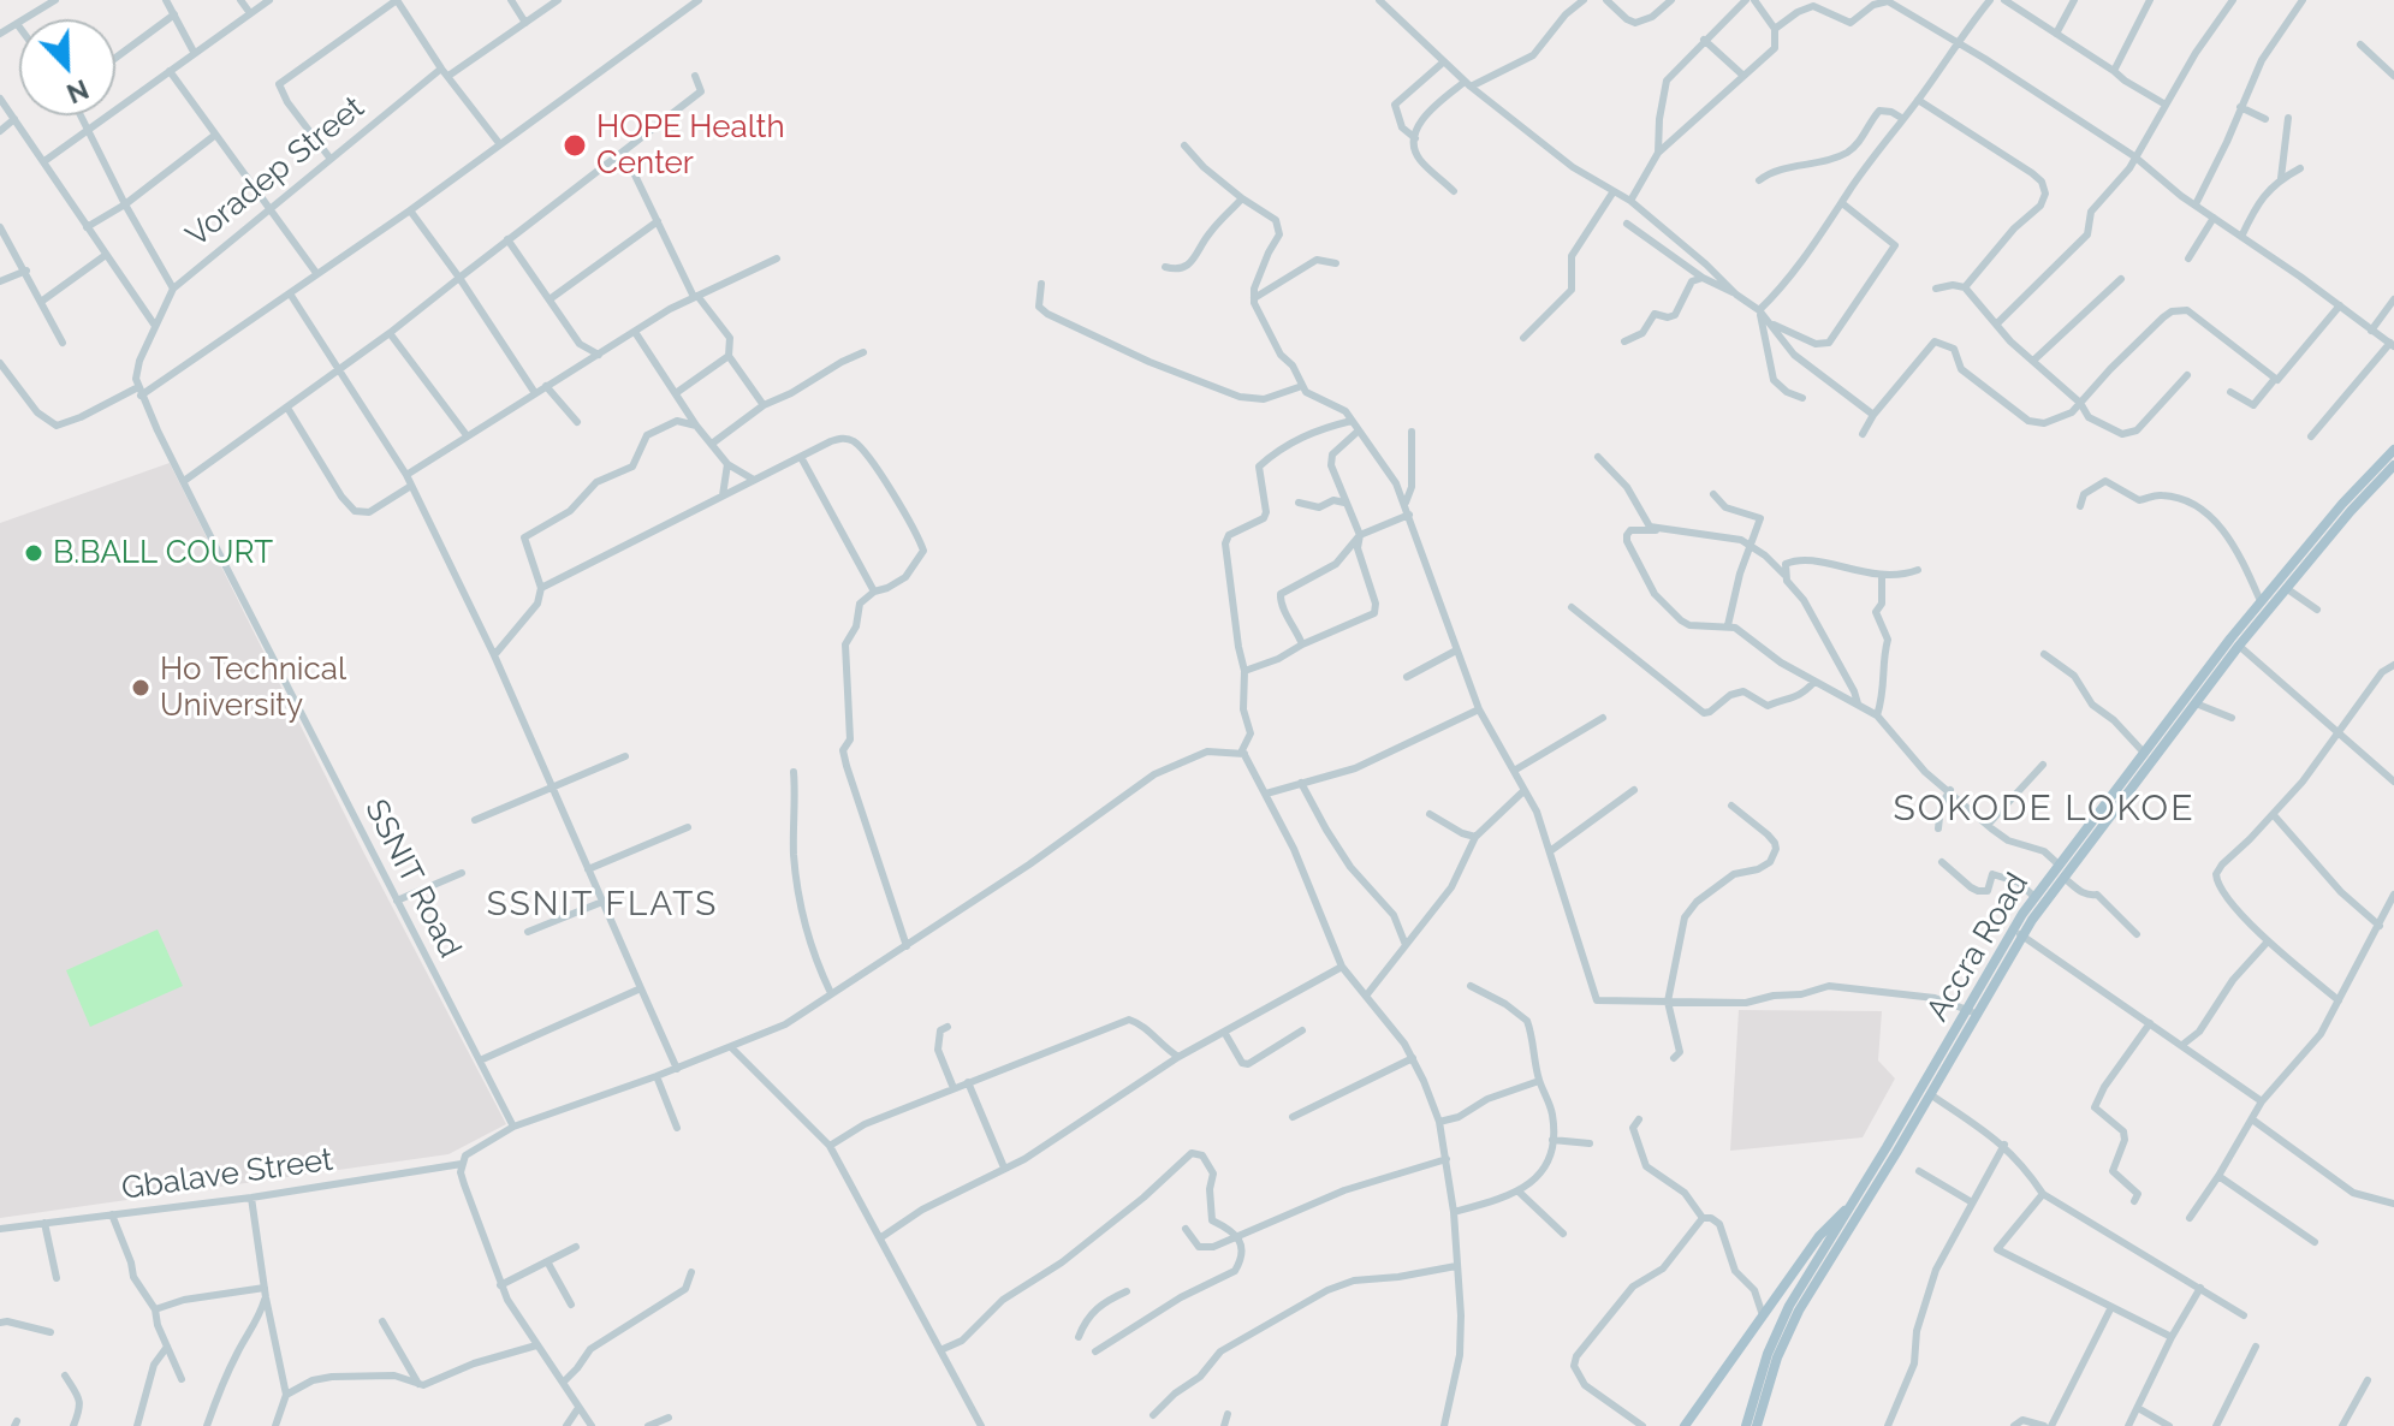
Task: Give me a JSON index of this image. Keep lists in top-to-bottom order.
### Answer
{
  "streets": {
    "main road": ["Accra Road"],
    "street": ["Voradep Street", "SSNIT Road", "Gbalave Street"]
  },
  "districts": ["SOKODE LOKOE", "SSNIT FLATS"],
  "places": ["HOPE Health Center", "B.BALL COURT", "Ho Technical University"],
  "north": "bottom right"
}
